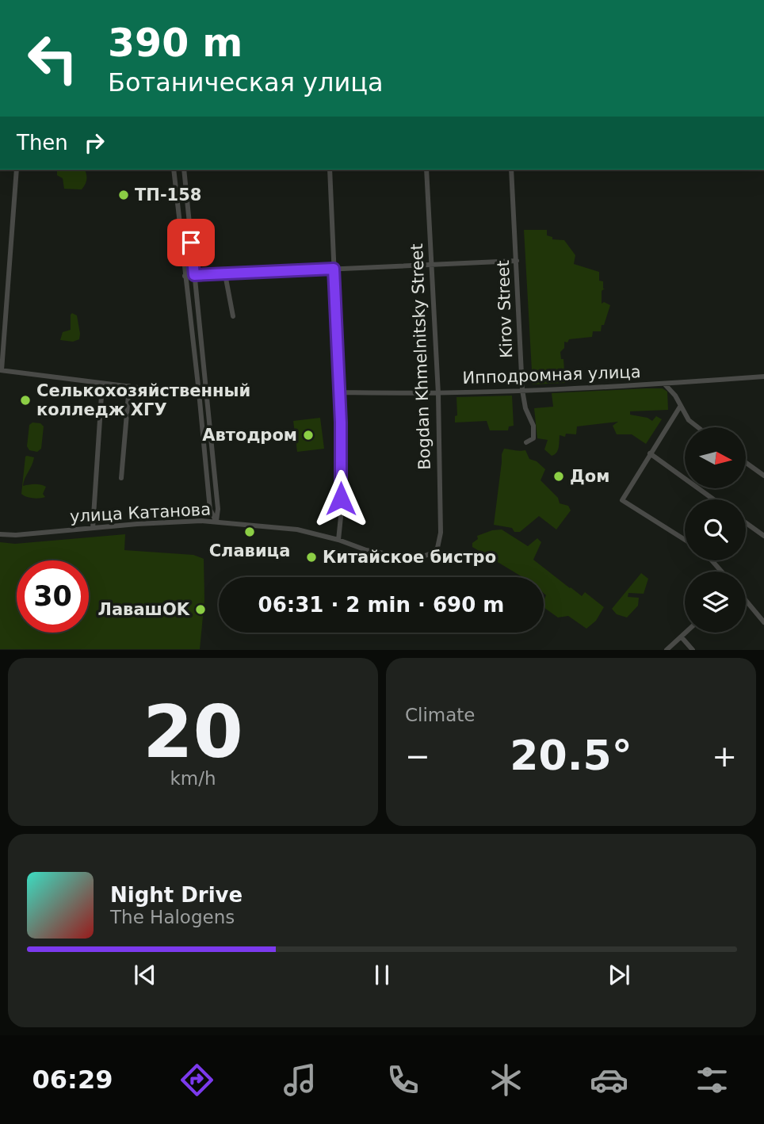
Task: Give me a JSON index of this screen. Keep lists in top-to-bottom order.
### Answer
{
  "streets": {
    "street": [
      "Kirov Street",
      "Bogdan Khmelnitsky Street",
      "Ипподромная улица",
      "улица Катанова"
    ]
  },
  "crossings": [
    ["Kirov Street", "Ипподромная улица"],
    ["Bogdan Khmelnitsky Street", "Ипподромная улица"],
    ["Bogdan Khmelnitsky Street", "улица Катанова"]
  ],
  "places": [
    "ТП-158",
    "Селькохозяйственный колледж ХГУ",
    "Автодром",
    "Дом",
    "Славица",
    "Китайское бистро",
    "ЛавашOK"
  ],
  "north": "right",
  "page": {
    "turn": ["390 m", "Ботаническая улица"],
    "then": "Then",
    "limit": "30",
    "trip": "06:31 · 2 min · 690 m",
    "tile": [
      ["20", "km/h"],
      "Climate"
    ],
    "heat": ["−", "20.5°", "+"],
    "song": ["Night Drive", "The Halogens"],
    "tabs": "06:29"
  }
}
